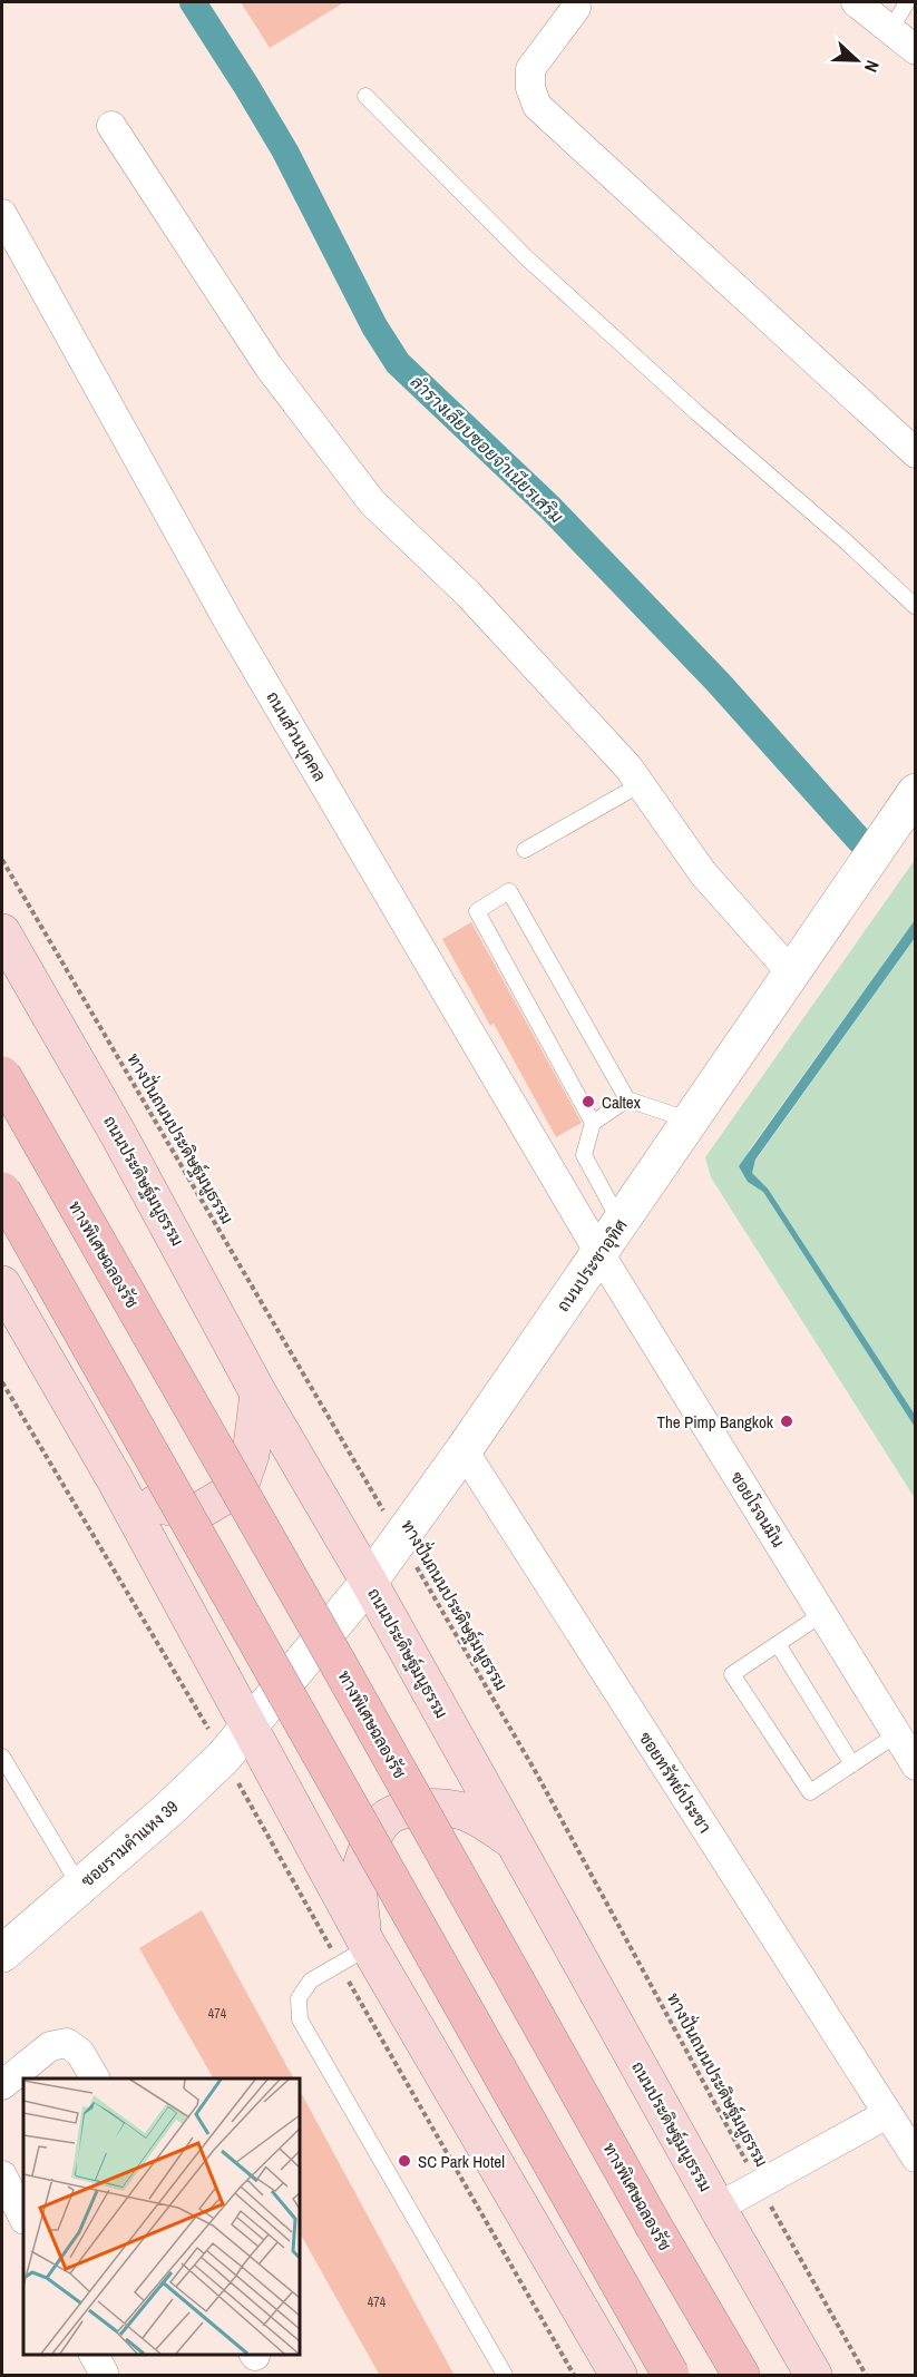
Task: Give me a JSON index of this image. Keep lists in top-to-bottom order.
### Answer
{
  "streets": {
    "highway": ["ทางพิเศษฉลองรัช"],
    "main road": ["ถนนประดิษฐ์มนูธรรม", "ถนนประชาอุทิศ", "ซอยรามคำแหง 39"],
    "street": ["ถนนส่วนบุคคล", "ซอยโรจนมิน", "ซอยทรัพย์ประชา"],
    "path": ["ทางปั่นถนนประดิษฐ์มนูธรรม"]
  },
  "crossings": [
    ["ถนนส่วนบุคคล", "ถนนประชาอุทิศ"],
    ["ถนนส่วนบุคคล", "ซอยโรจนมิน"],
    ["ทางปั่นถนนประดิษฐ์มนูธรรม", "ถนนประชาอุทิศ"],
    ["ถนนประดิษฐ์มนูธรรม", "ถนนประชาอุทิศ"],
    ["ถนนประชาอุทิศ", "ซอยโรจนมิน"],
    ["ถนนประชาอุทิศ", "ซอยทรัพย์ประชา"],
    ["ถนนประชาอุทิศ", "ซอยรามคำแหง 39"]
  ],
  "water": ["ลำรางเลียบซอยจำเนียรเสริม"],
  "places": ["Caltex", "The Pimp Bangkok", "SC Park Hotel"],
  "house_numbers": ["474", "474"],
  "north": "right"
}
